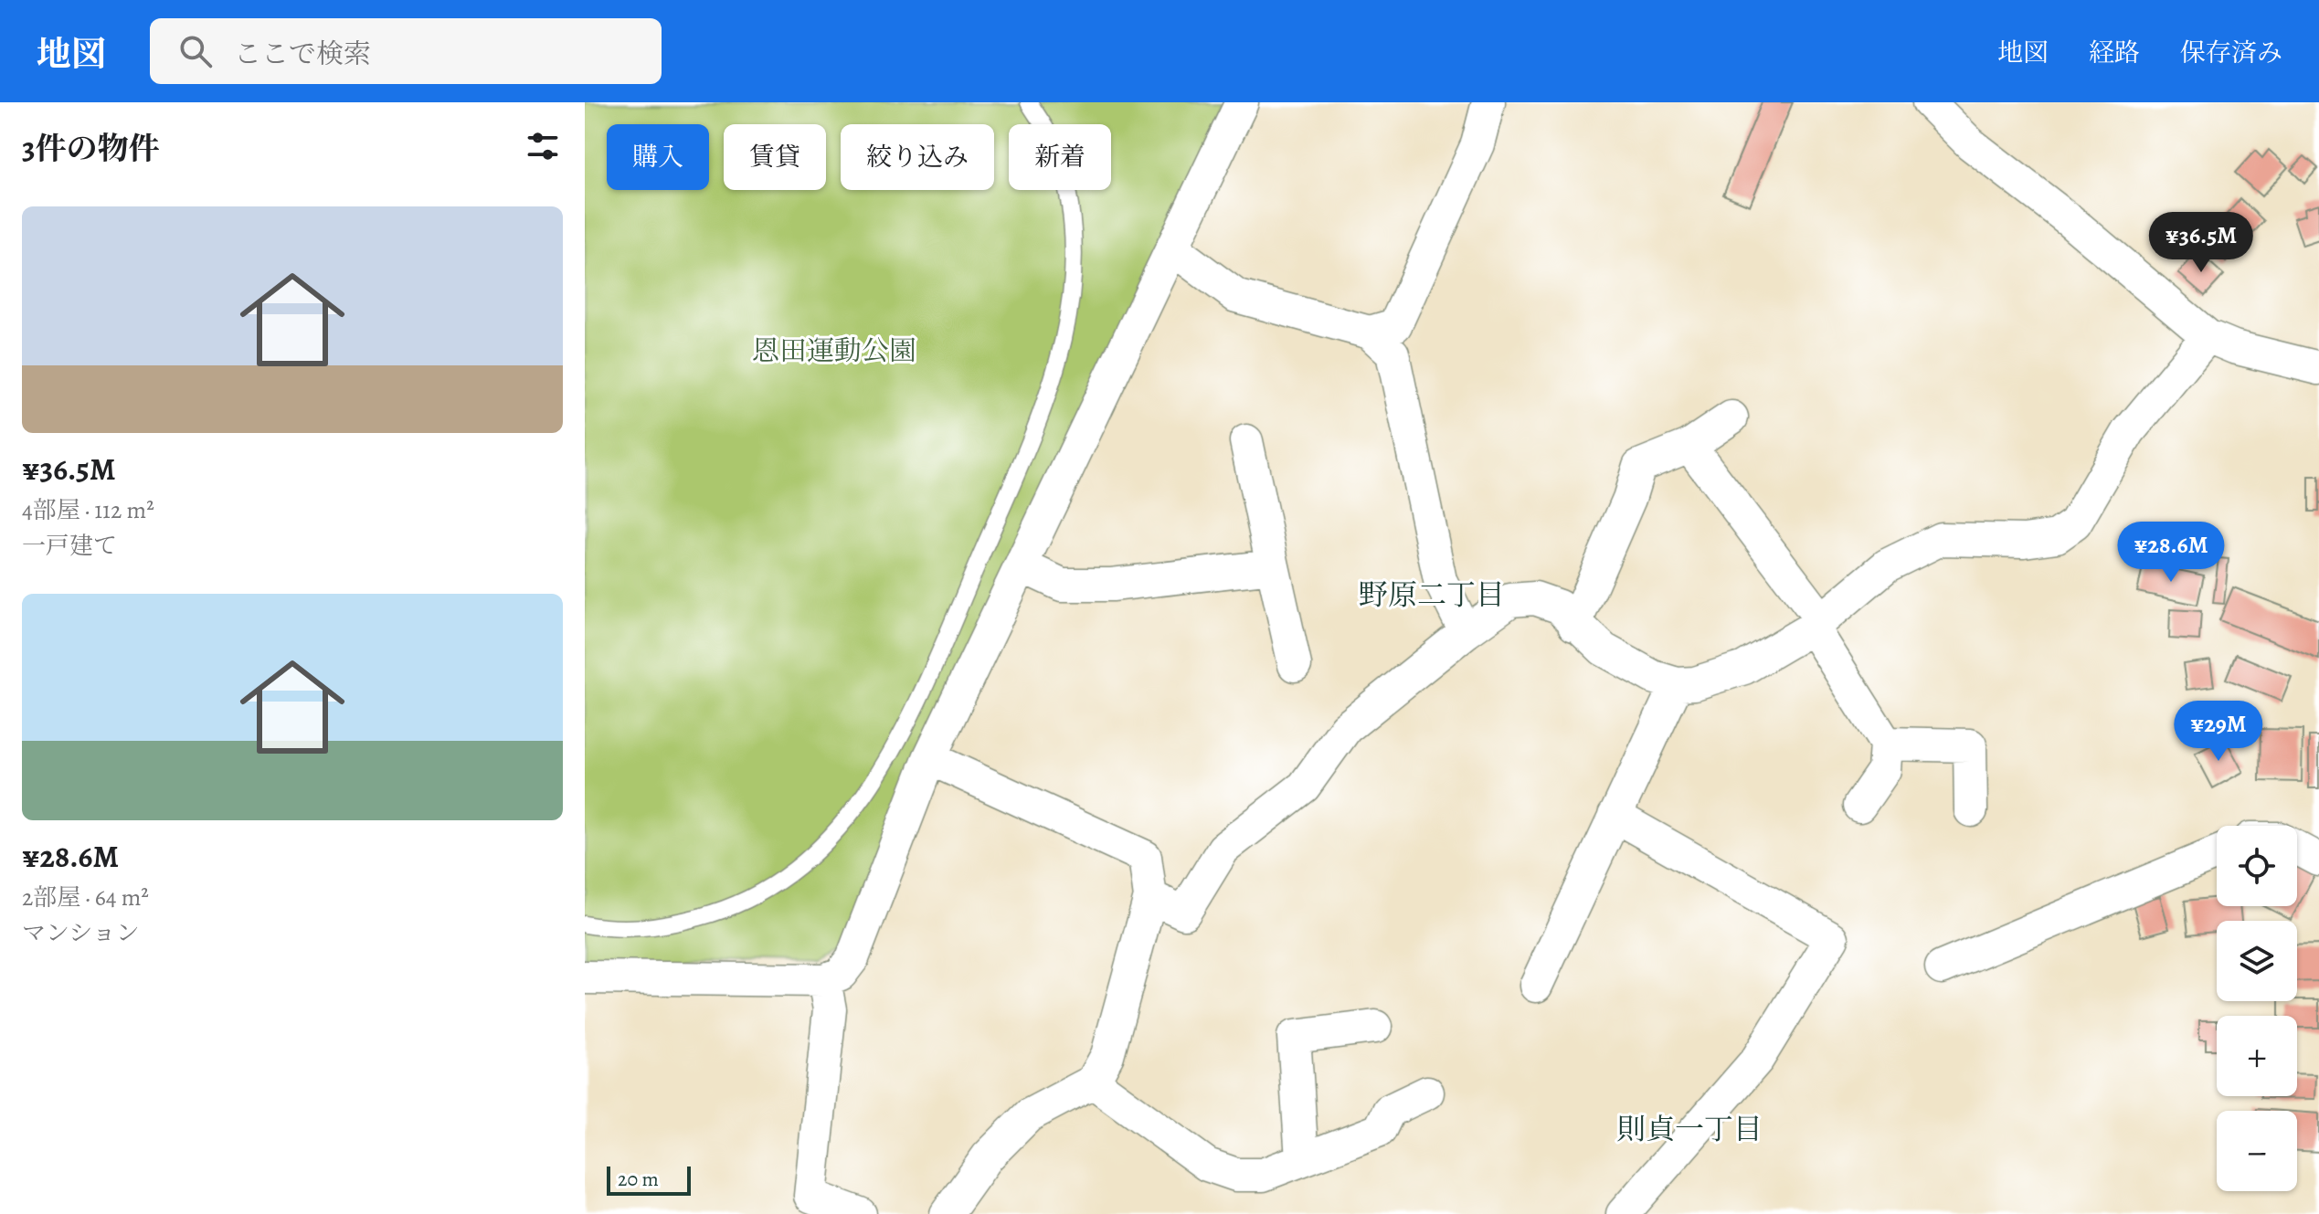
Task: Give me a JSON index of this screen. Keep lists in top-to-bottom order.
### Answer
{
  "districts": ["野原二丁目", "則貞一丁目"],
  "parks": ["恩田運動公園"],
  "scale_bar": "20 m",
  "page": {
    "header": "地図",
    "search": "ここで検索",
    "nav": ["地図", "経路", "保存済み"],
    "heading": "3件の物件",
    "chip": [
      "購入",
      "賃貸",
      "絞り込み",
      "新着"
    ],
    "list": [
      {
        "name": "¥36.5M",
        "note": "4部屋 · 112 m² · 一戸建て"
      },
      {
        "name": "¥28.6M",
        "note": "2部屋 · 64 m² · マンション"
      }
    ],
    "price": ["¥36.5M", "¥28.6M", "¥29M"],
    "map_buttons": ["+", "−"],
    "scale": "20 m"
  }
}
